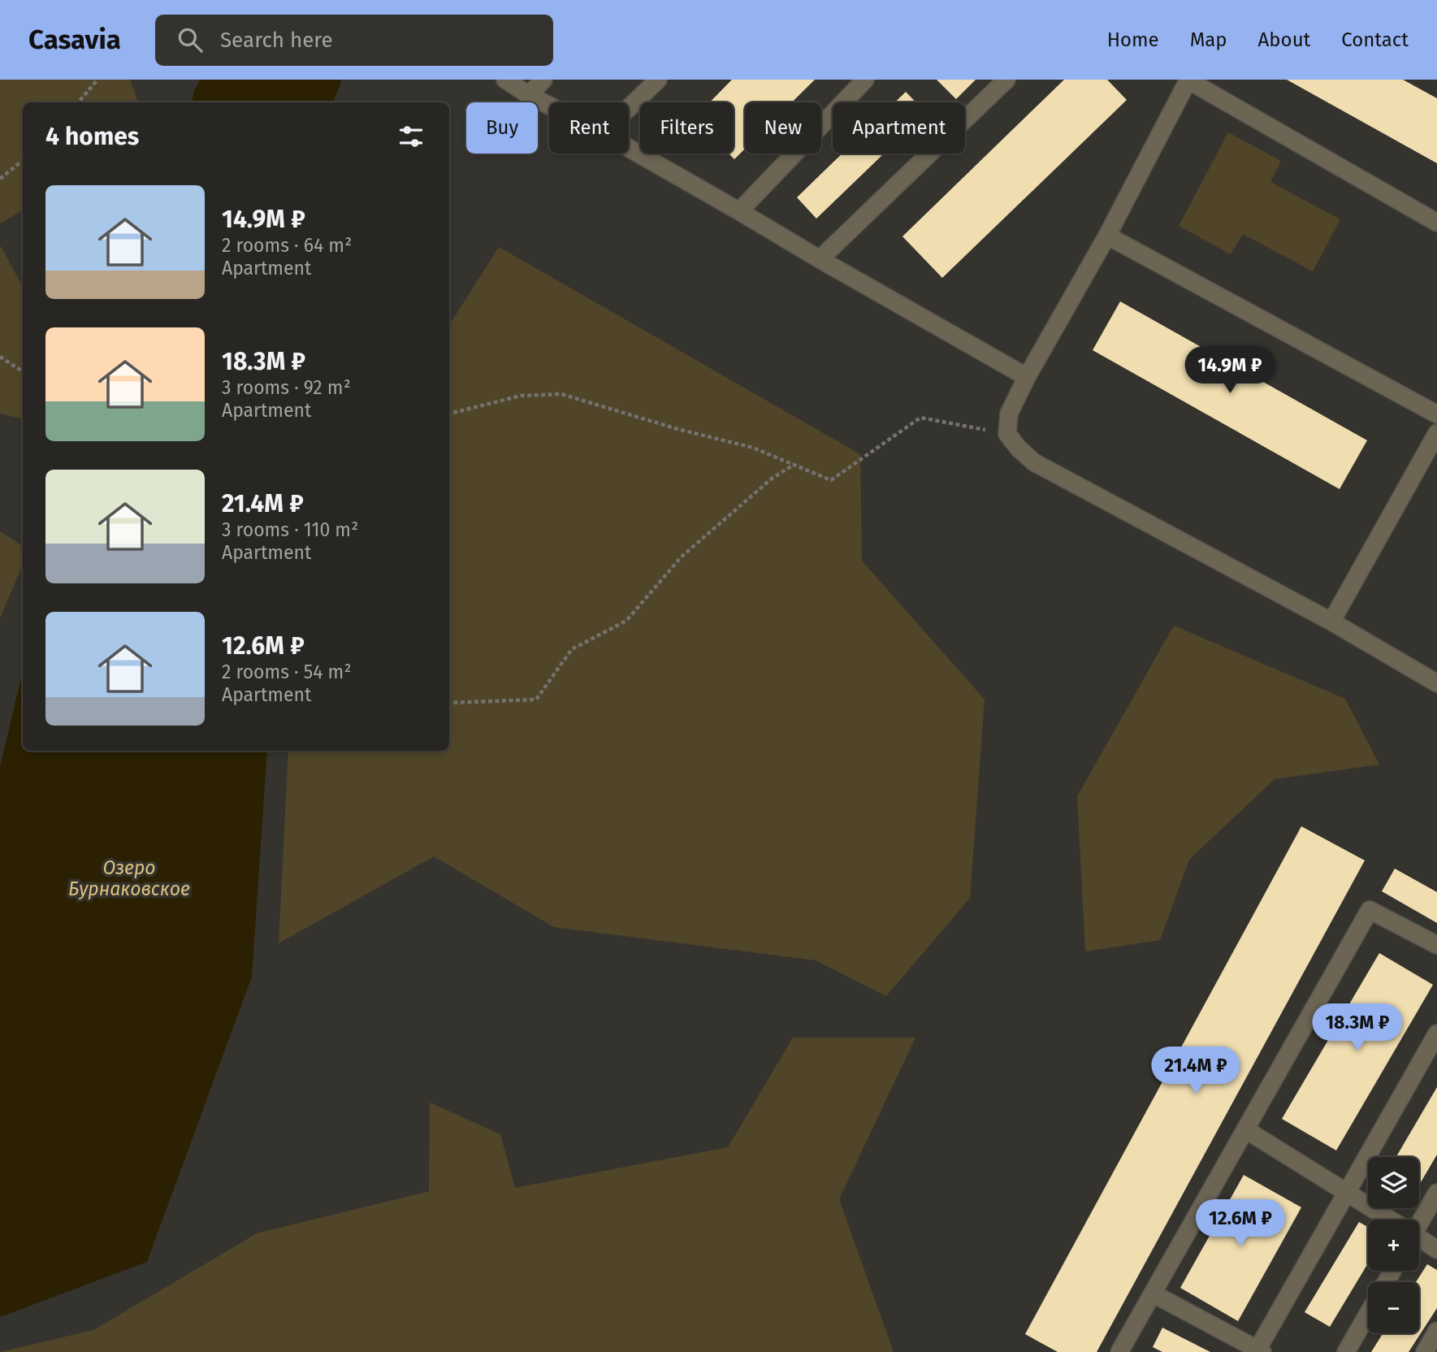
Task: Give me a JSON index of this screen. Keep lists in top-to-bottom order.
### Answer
{
  "water": ["Озеро Бурнаковское"],
  "page": {
    "header": "Casavia",
    "search": "Search here",
    "nav": [
      "Home",
      "Map",
      "About",
      "Contact"
    ],
    "chip": [
      "Buy",
      "Rent",
      "Filters",
      "New",
      "Apartment"
    ],
    "heading": "4 homes",
    "list": [
      {
        "name": "14.9M ₽",
        "note": "2 rooms · 64 m² · Apartment"
      },
      {
        "name": "18.3M ₽",
        "note": "3 rooms · 92 m² · Apartment"
      },
      {
        "name": "21.4M ₽",
        "note": "3 rooms · 110 m² · Apartment"
      },
      {
        "name": "12.6M ₽",
        "note": "2 rooms · 54 m² · Apartment"
      }
    ],
    "price": [
      "14.9M ₽",
      "18.3M ₽",
      "21.4M ₽",
      "12.6M ₽"
    ],
    "map_buttons": ["+", "−"]
  }
}
